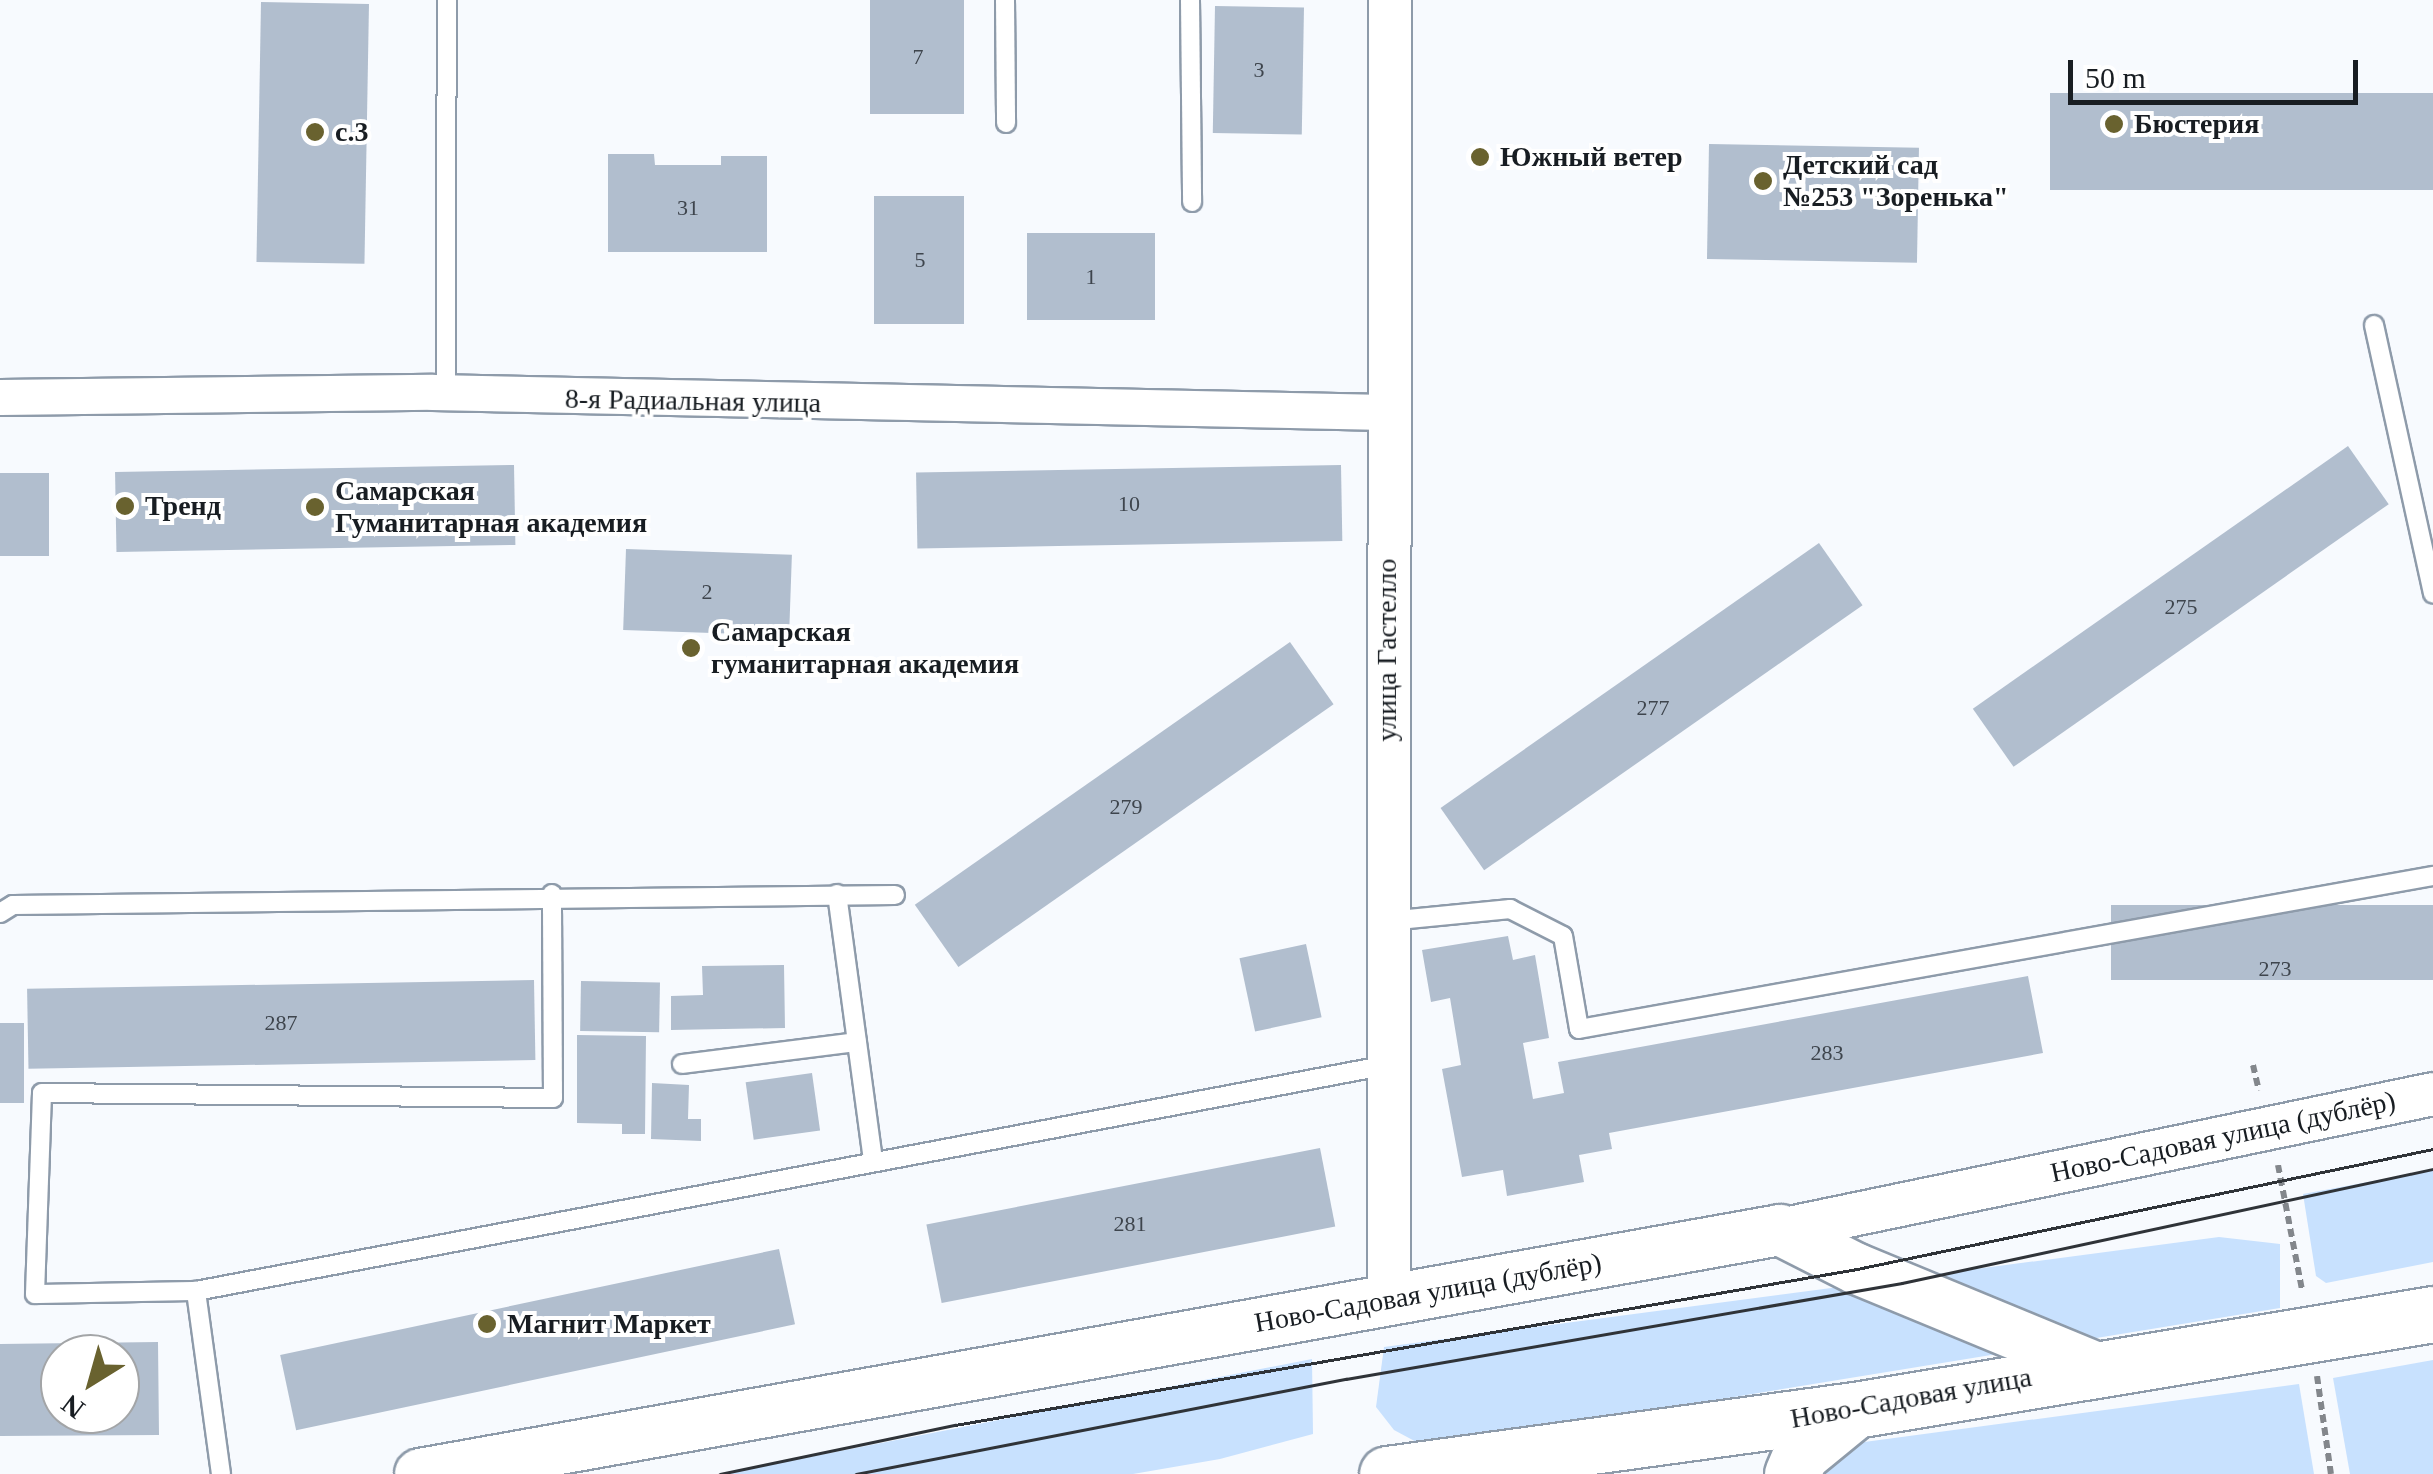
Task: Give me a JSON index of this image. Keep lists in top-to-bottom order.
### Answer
{
  "streets": {
    "main road": ["Ново-Садовая улица (дублёр)", "Ново-Садовая улица"],
    "street": ["8-я Радиальная улица", "улица Гастелло"]
  },
  "crossings": [
    ["8-я Радиальная улица", "улица Гастелло"],
    ["улица Гастелло", "Ново-Садовая улица (дублёр)"]
  ],
  "places": [
    "Бюстерия",
    "с.3",
    "Южный ветер",
    "Детский сад №253 \"Зоренька\"",
    "Тренд",
    "Самарская Гуманитарная академия",
    "Самарская гуманитарная академия",
    "Магнит Маркет"
  ],
  "house_numbers": [
    "7",
    "3",
    "31",
    "5",
    "1",
    "10",
    "2",
    "275",
    "277",
    "279",
    "273",
    "287",
    "283",
    "281"
  ],
  "scale_bar": "50 m",
  "north": "bottom left"
}
